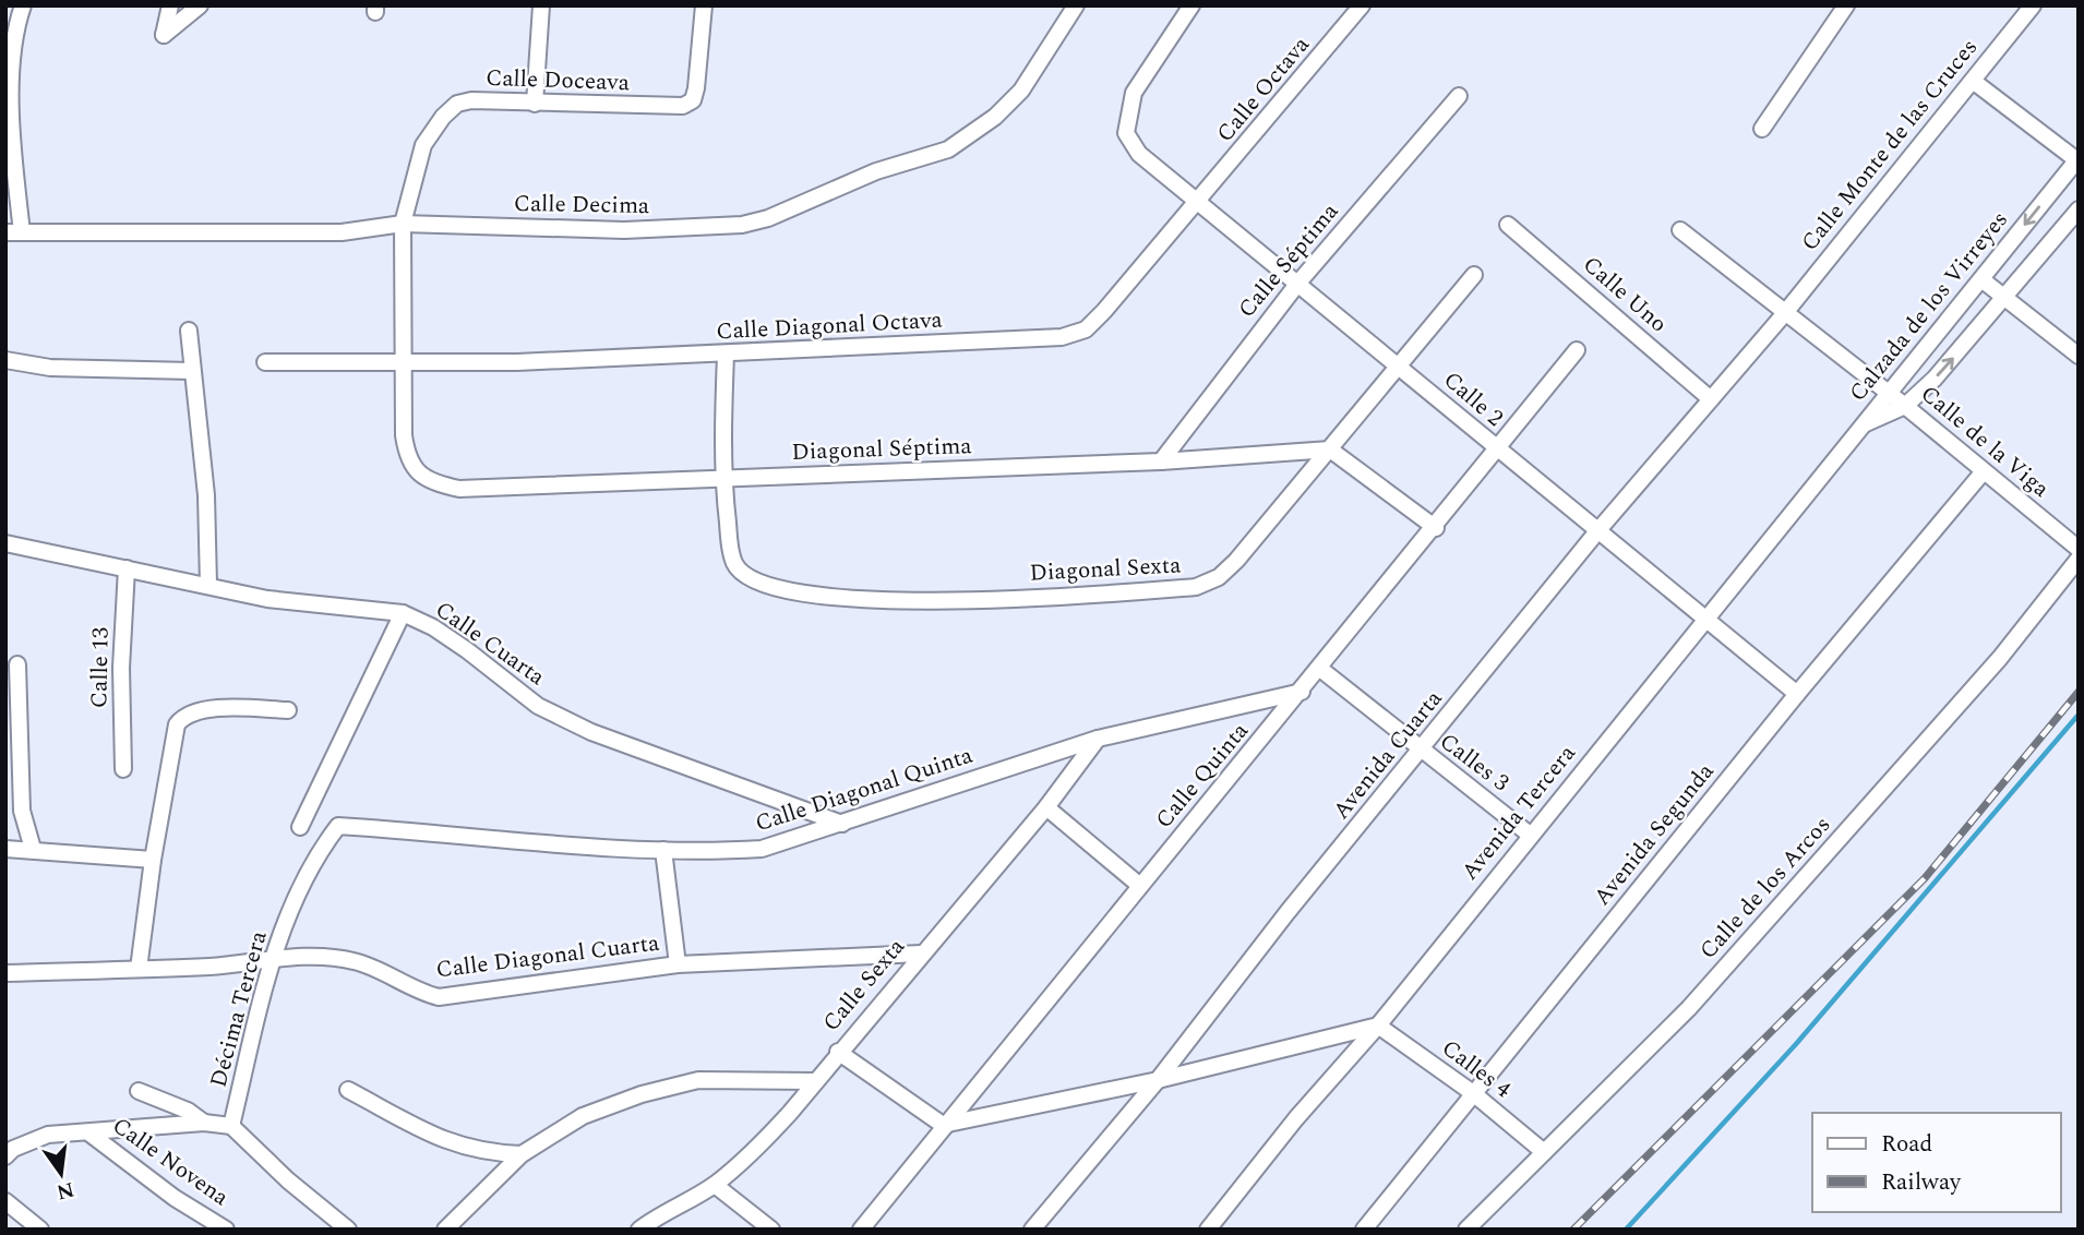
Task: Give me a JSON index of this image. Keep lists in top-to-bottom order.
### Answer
{
  "streets": {
    "street": [
      "Calle Doceava",
      "Calle Octava",
      "Calle Monte de las Cruces",
      "Calle Decima",
      "Calle Séptima",
      "Calle Uno",
      "Calzada de los Virreyes",
      "Calle Diagonal Octava",
      "Calle 2",
      "Calle de la Viga",
      "Diagonal Séptima",
      "Diagonal Sexta",
      "Calle Cuarta",
      "Calle 13",
      "Avenida Cuarta",
      "Calles 3",
      "Calle Quinta",
      "Calle Diagonal Quinta",
      "Avenida Tercera",
      "Avenida Segunda",
      "Calle de los Arcos",
      "Calle Diagonal Cuarta",
      "Calle Sexta",
      "Décima Tercera",
      "Calles 4",
      "Calle Novena"
    ]
  },
  "crossings": [
    ["Calle Doceava", "Calle Decima"],
    ["Calle Doceava", "Calle Diagonal Octava"],
    ["Calle Doceava", "Diagonal Séptima"],
    ["Calle Octava", "Calle Diagonal Octava"],
    ["Calle Octava", "Calle 2"],
    ["Calle Monte de las Cruces", "Calle de la Viga"],
    ["Calle Monte de las Cruces", "Avenida Cuarta"],
    ["Calle Séptima", "Calle 2"],
    ["Calle Séptima", "Diagonal Séptima"],
    ["Calle Uno", "Avenida Cuarta"],
    ["Calzada de los Virreyes", "Calle de la Viga"],
    ["Calzada de los Virreyes", "Avenida Tercera"],
    ["Calle Diagonal Octava", "Calle 2"],
    ["Calle 2", "Diagonal Sexta"],
    ["Calle 2", "Avenida Cuarta"],
    ["Calle 2", "Calle Quinta"],
    ["Calle 2", "Avenida Tercera"],
    ["Calle 2", "Avenida Segunda"],
    ["Calle de la Viga", "Avenida Cuarta"],
    ["Calle de la Viga", "Avenida Segunda"],
    ["Diagonal Séptima", "Diagonal Sexta"],
    ["Calle Cuarta", "Calle 13"],
    ["Calle Cuarta", "Calle Diagonal Quinta"],
    ["Avenida Cuarta", "Calles 3"],
    ["Calles 3", "Calle Quinta"],
    ["Calles 3", "Avenida Tercera"],
    ["Calle Quinta", "Calle Diagonal Quinta"],
    ["Calle Diagonal Quinta", "Calle Sexta"],
    ["Calle Diagonal Quinta", "Décima Tercera"],
    ["Avenida Tercera", "Calles 4"],
    ["Avenida Segunda", "Calles 4"],
    ["Calle de los Arcos", "Calles 4"],
    ["Calle Diagonal Cuarta", "Calle Sexta"],
    ["Calle Diagonal Cuarta", "Décima Tercera"]
  ],
  "legend": ["Road", "Railway"],
  "north": "bottom"
}
